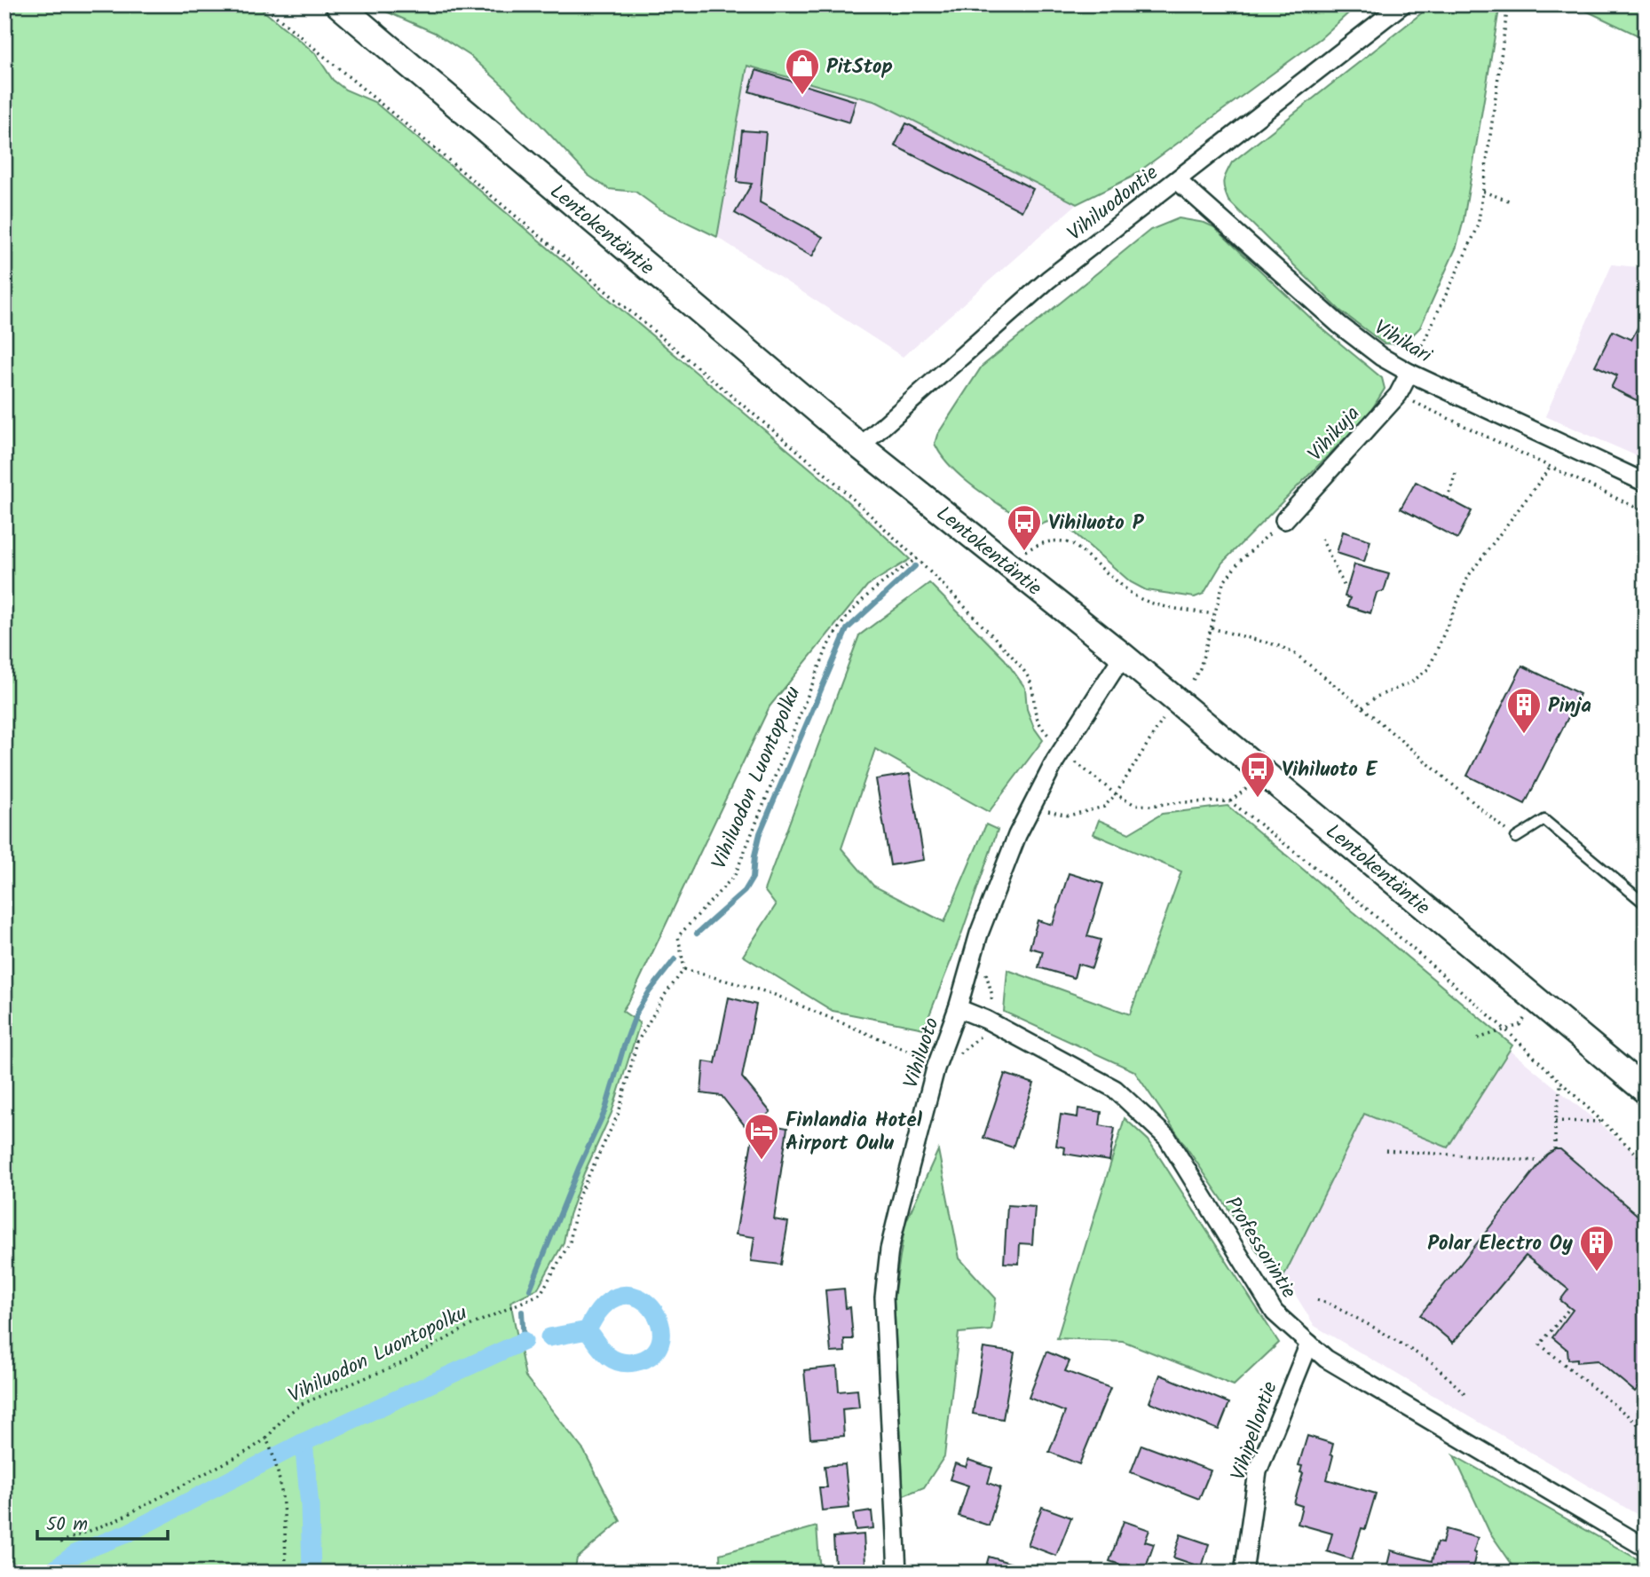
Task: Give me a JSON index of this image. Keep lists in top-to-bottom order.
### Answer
{
  "streets": {
    "main road": ["Lentokentäntie"],
    "street": [
      "Vihiluodontie",
      "Vihikari",
      "Vihikuja",
      "Vihiluoto",
      "Professorintie",
      "Vihipellontie"
    ],
    "path": ["Vihiluodon Luontopolku"]
  },
  "crossings": [
    ["Vihiluodontie", "Lentokentäntie"],
    ["Vihiluodontie", "Vihikari"],
    ["Lentokentäntie", "Vihiluoto"],
    ["Vihikari", "Vihikuja"],
    ["Vihiluoto", "Professorintie"],
    ["Professorintie", "Vihipellontie"]
  ],
  "places": {
    "shop": ["PitStop"],
    "bus stop": ["Vihiluoto P", "Vihiluoto E"],
    "building": ["Pinja", "Polar Electro Oy"],
    "hotel": ["Finlandia Hotel Airport Oulu"]
  },
  "scale_bar": "50 m"
}
